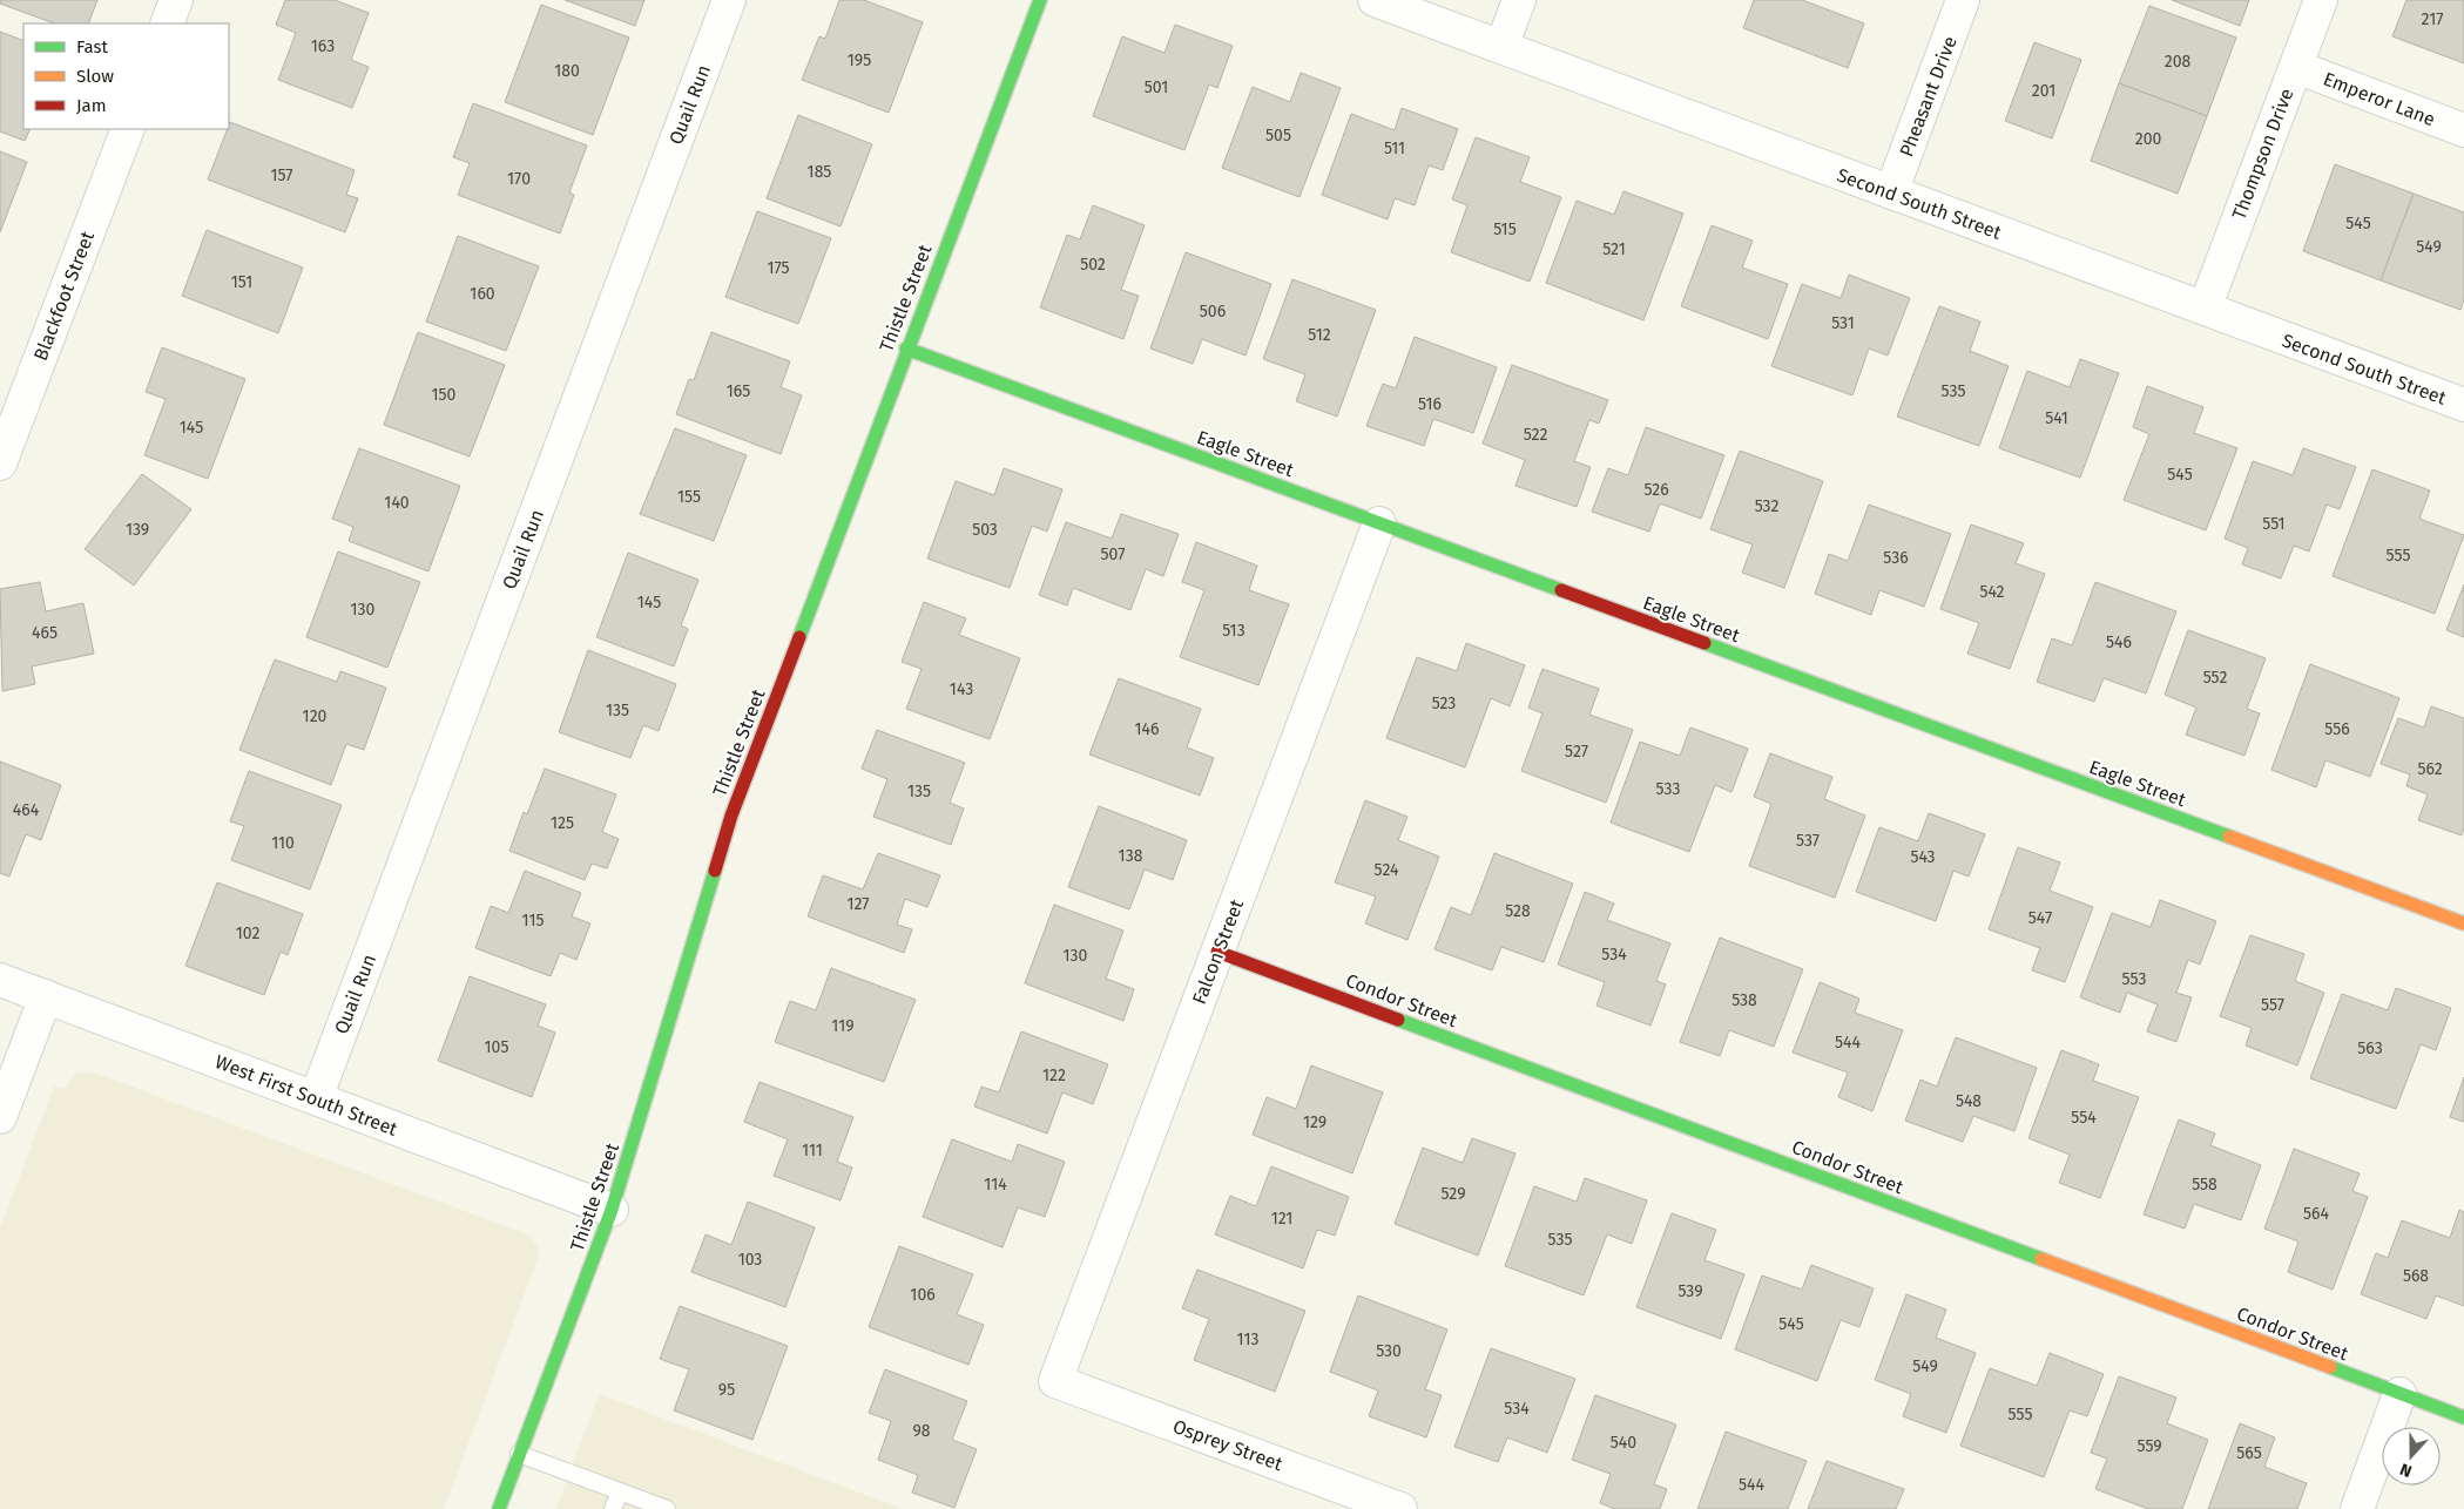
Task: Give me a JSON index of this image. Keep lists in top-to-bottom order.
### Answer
{
  "streets": {
    "street": [
      "Pheasant Drive",
      "Emperor Lane",
      "Quail Run",
      "Thompson Drive",
      "Second South Street",
      "Blackfoot Street",
      "Thistle Street",
      "Eagle Street",
      "Falcon Street",
      "Condor Street",
      "West First South Street",
      "Osprey Street"
    ]
  },
  "crossings": [
    ["Pheasant Drive", "Second South Street"],
    ["Emperor Lane", "Thompson Drive"],
    ["Quail Run", "West First South Street"],
    ["Thompson Drive", "Second South Street"],
    ["Thistle Street", "Eagle Street"],
    ["Thistle Street", "West First South Street"],
    ["Eagle Street", "Falcon Street"],
    ["Falcon Street", "Condor Street"],
    ["Falcon Street", "Osprey Street"]
  ],
  "house_numbers": [
    "217",
    "163",
    "195",
    "208",
    "180",
    "501",
    "201",
    "505",
    "200",
    "511",
    "185",
    "157",
    "170",
    "545",
    "515",
    "549",
    "521",
    "502",
    "175",
    "151",
    "160",
    "506",
    "531",
    "512",
    "165",
    "535",
    "150",
    "516",
    "541",
    "145",
    "522",
    "545",
    "526",
    "155",
    "140",
    "532",
    "551",
    "139",
    "503",
    "507",
    "555",
    "536",
    "542",
    "145",
    "130",
    "513",
    "465",
    "546",
    "552",
    "143",
    "523",
    "135",
    "120",
    "146",
    "556",
    "527",
    "562",
    "533",
    "135",
    "464",
    "125",
    "537",
    "110",
    "138",
    "543",
    "524",
    "127",
    "528",
    "547",
    "115",
    "102",
    "534",
    "130",
    "553",
    "538",
    "557",
    "119",
    "544",
    "105",
    "563",
    "122",
    "548",
    "554",
    "129",
    "111",
    "114",
    "558",
    "529",
    "564",
    "121",
    "535",
    "103",
    "568",
    "539",
    "106",
    "545",
    "113",
    "530",
    "549",
    "95",
    "534",
    "555",
    "98",
    "540",
    "559",
    "565",
    "544"
  ],
  "legend": ["Fast", "Slow", "Jam"],
  "north": "bottom"
}
